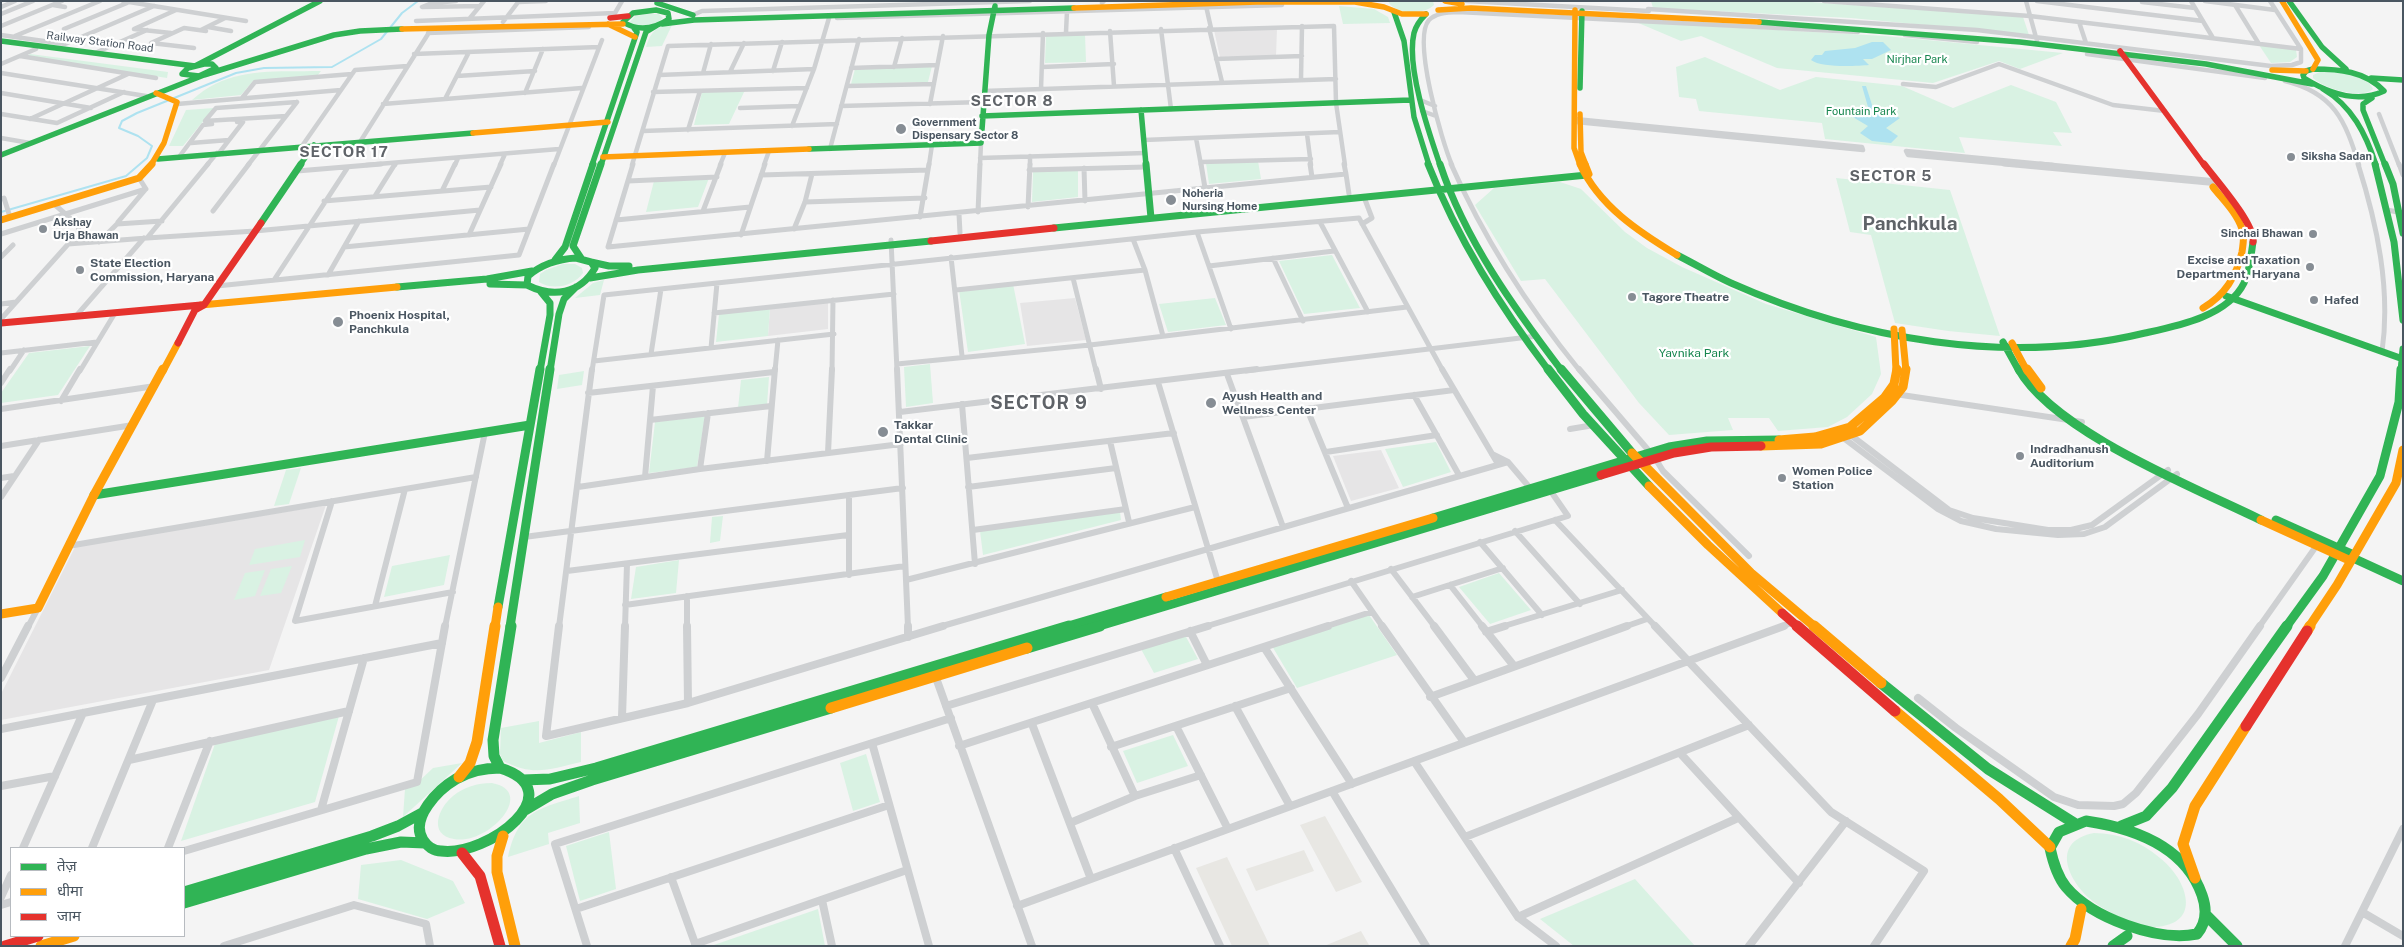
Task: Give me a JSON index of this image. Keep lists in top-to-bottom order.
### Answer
{
  "streets": {
    "street": ["Railway Station Road"]
  },
  "districts": [
    "SECTOR 8",
    "SECTOR 17",
    "SECTOR 5",
    "Panchkula",
    "SECTOR 9"
  ],
  "parks": ["Nirjhar Park", "Fountain Park", "Yavnika Park"],
  "places": [
    "Government Dispensary Sector 8",
    "Siksha Sadan",
    "Noheria Nursing Home",
    "Akshay Urja Bhawan",
    "Sinchai Bhawan",
    "Excise and Taxation Department, Haryana",
    "State Election Commission, Haryana",
    "Tagore Theatre",
    "Hafed",
    "Phoenix Hospital, Panchkula",
    "Ayush Health and Wellness Center",
    "Takkar Dental Clinic",
    "Indradhanush Auditorium",
    "Women Police Station"
  ],
  "legend": ["तेज़", "धीमा", "जाम"]
}
